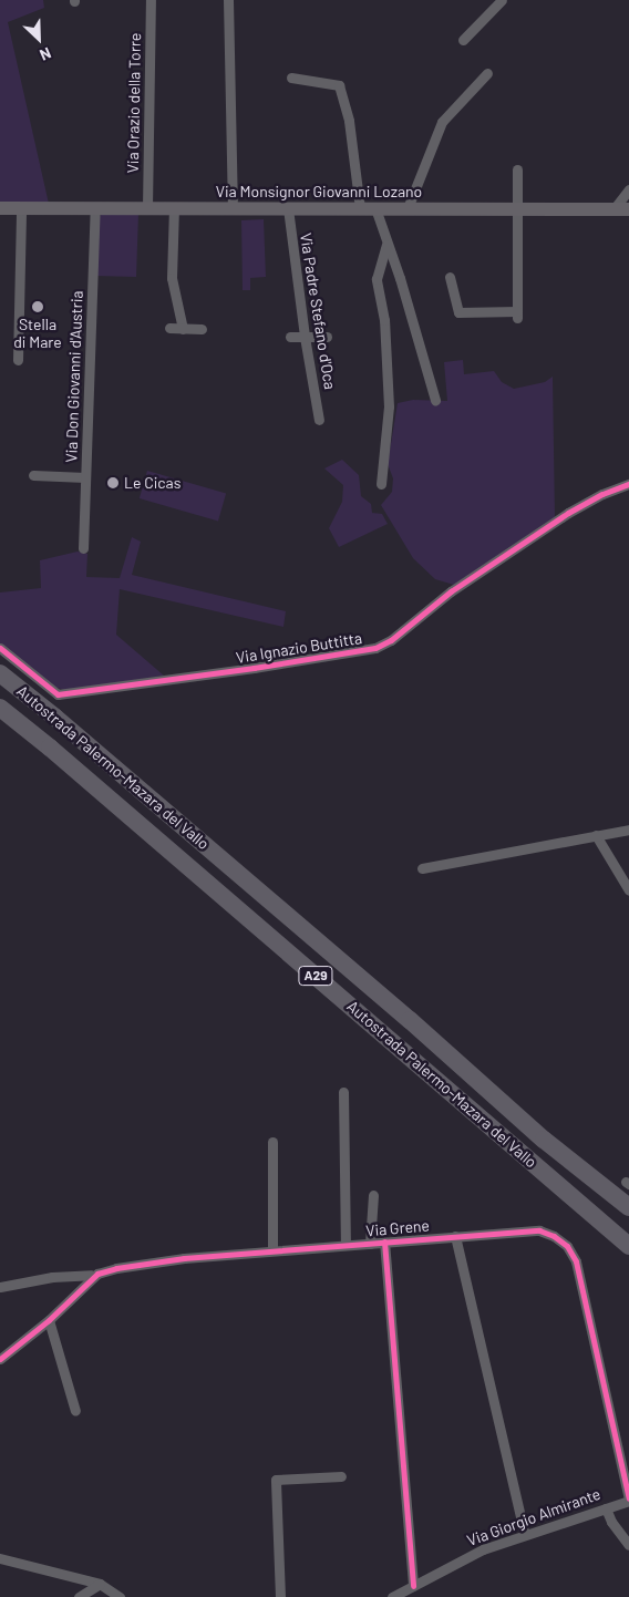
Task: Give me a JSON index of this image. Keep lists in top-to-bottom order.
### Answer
{
  "streets": {
    "highway": ["Autostrada Palermo-Mazara del Vallo", "A29"],
    "main road": ["Via Monsignor Giovanni Lozano"],
    "street": [
      "Via Orazio della Torre",
      "Via Padre Stefano d'Oca",
      "Via Don Giovanni d'Austria",
      "Via Ignazio Buttitta",
      "Via Grene",
      "Via Giorgio Almirante"
    ]
  },
  "crossings": [
    ["Via Orazio della Torre", "Via Monsignor Giovanni Lozano"],
    ["Via Monsignor Giovanni Lozano", "Via Padre Stefano d'Oca"],
    ["Via Monsignor Giovanni Lozano", "Via Don Giovanni d'Austria"],
    ["Via Grene", "Via Giorgio Almirante"]
  ],
  "places": ["Stella di Mare", "Le Cicas"],
  "north": "bottom right"
}
